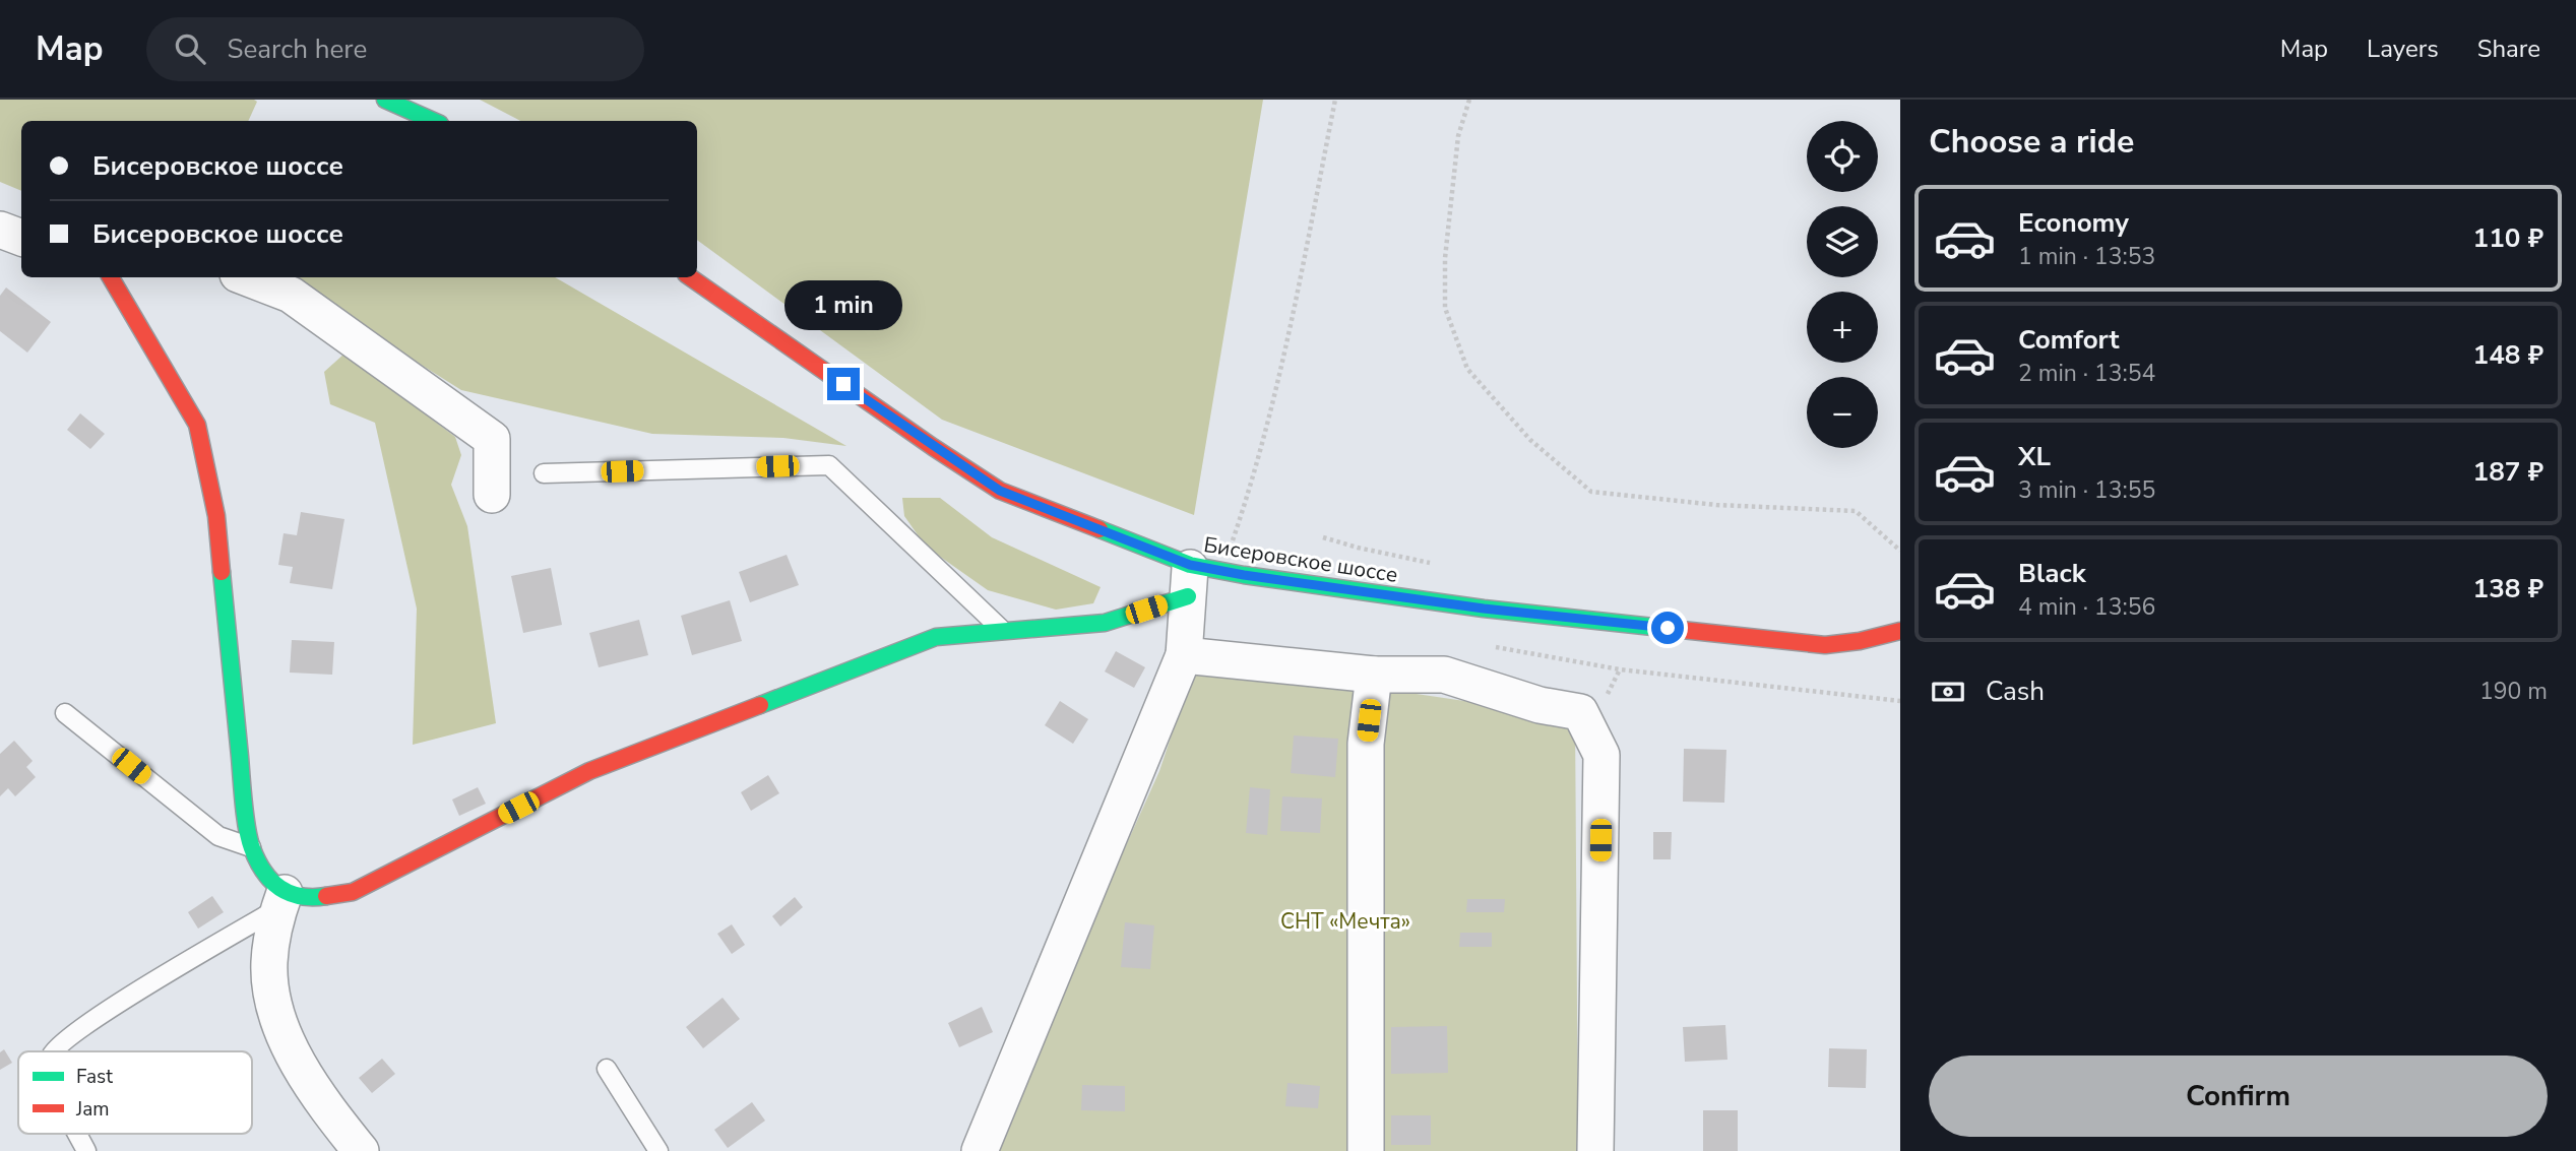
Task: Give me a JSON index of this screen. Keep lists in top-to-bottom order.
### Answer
{
  "streets": {
    "street": ["Бисеровское шоссе"]
  },
  "parks": ["СНТ «Мечта»"],
  "legend": ["Fast", "Jam"],
  "page": {
    "header": "Map",
    "search": "Search here",
    "nav": ["Map", "Layers", "Share"],
    "heading": "Choose a ride",
    "map_buttons": ["+", "−"],
    "banner": ["Бисеровское шоссе", "Бисеровское шоссе"],
    "list": [
      {
        "name": "Economy",
        "note": "1 min · 13:53",
        "value": "110 ₽"
      },
      {
        "name": "Comfort",
        "note": "2 min · 13:54",
        "value": "148 ₽"
      },
      {
        "name": "XL",
        "note": "3 min · 13:55",
        "value": "187 ₽"
      },
      {
        "name": "Black",
        "note": "4 min · 13:56",
        "value": "138 ₽"
      }
    ],
    "bubble": "1 min",
    "pay": ["Cash", "190 m"],
    "buttons": "Confirm"
  }
}
